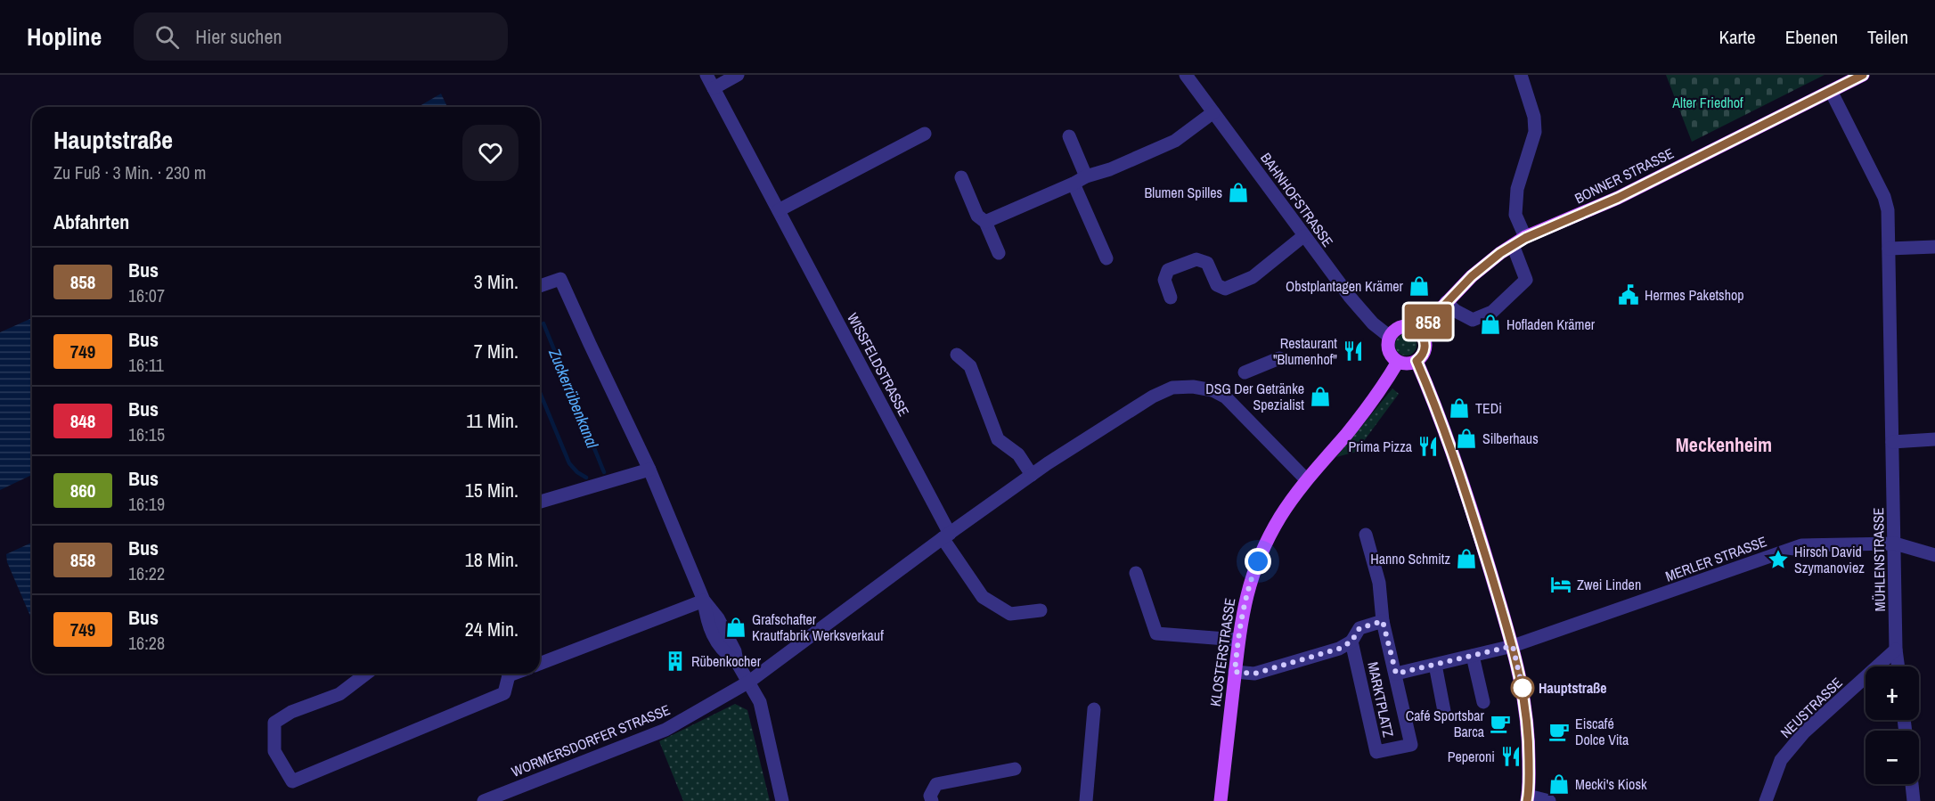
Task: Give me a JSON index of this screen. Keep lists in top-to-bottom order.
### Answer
{
  "streets": {
    "main road": ["BONNER STRASSE", "KLOSTERSTRASSE"],
    "street": [
      "BAHNHOFSTRASSE",
      "WISSFELDSTRASSE",
      "MERLER STRASSE",
      "MÜHLENSTRASSE",
      "MARKTPLATZ",
      "NEUSTRASSE",
      "WORMERSDORFER STRASSE"
    ]
  },
  "crossings": [
    ["BONNER STRASSE", "BAHNHOFSTRASSE"],
    ["BONNER STRASSE", "MÜHLENSTRASSE"],
    ["BONNER STRASSE", "KLOSTERSTRASSE"],
    ["BAHNHOFSTRASSE", "KLOSTERSTRASSE"],
    ["WISSFELDSTRASSE", "WORMERSDORFER STRASSE"],
    ["MERLER STRASSE", "MÜHLENSTRASSE"],
    ["MERLER STRASSE", "MARKTPLATZ"],
    ["MÜHLENSTRASSE", "NEUSTRASSE"],
    ["KLOSTERSTRASSE", "WORMERSDORFER STRASSE"]
  ],
  "districts": ["Meckenheim"],
  "water": ["Zuckerrübenkanal"],
  "parks": ["Alter Friedhof"],
  "places": {
    "shop": [
      "Blumen Spilles",
      "Obstplantagen Krämer",
      "Hofladen Krämer",
      "DSG Der Getränke Spezialist",
      "TEDi",
      "Silberhaus",
      "Hanno Schmitz",
      "Grafschafter Krautfabrik Werksverkauf",
      "Mecki's Kiosk"
    ],
    "public building": ["Hermes Paketshop"],
    "restaurant": ["Restaurant \"Blumenhof\"", "Prima Pizza", "Peperoni"],
    "place": ["Hirsch David Szymanoviez"],
    "hotel": ["Zwei Linden"],
    "building": ["Rübenkocher"],
    "other": ["Hauptstraße"],
    "cafe": ["Café Sportsbar Barca", "Eiscafé Dolce Vita"]
  },
  "lines": ["bus line 858"],
  "page": {
    "header": "Hopline",
    "search": "Hier suchen",
    "nav": ["Karte", "Ebenen", "Teilen"],
    "on_map": "858",
    "heading": [
      ["Hauptstraße", "Zu Fuß · 3 Min. · 230 m"],
      "Abfahrten"
    ],
    "list": [
      {
        "mark": "858",
        "name": "Bus",
        "note": "16:07",
        "value": "3 Min."
      },
      {
        "mark": "749",
        "name": "Bus",
        "note": "16:11",
        "value": "7 Min."
      },
      {
        "mark": "848",
        "name": "Bus",
        "note": "16:15",
        "value": "11 Min."
      },
      {
        "mark": "860",
        "name": "Bus",
        "note": "16:19",
        "value": "15 Min."
      },
      {
        "mark": "858",
        "name": "Bus",
        "note": "16:22",
        "value": "18 Min."
      },
      {
        "mark": "749",
        "name": "Bus",
        "note": "16:28",
        "value": "24 Min."
      }
    ],
    "map_buttons": ["+", "−"]
  }
}
